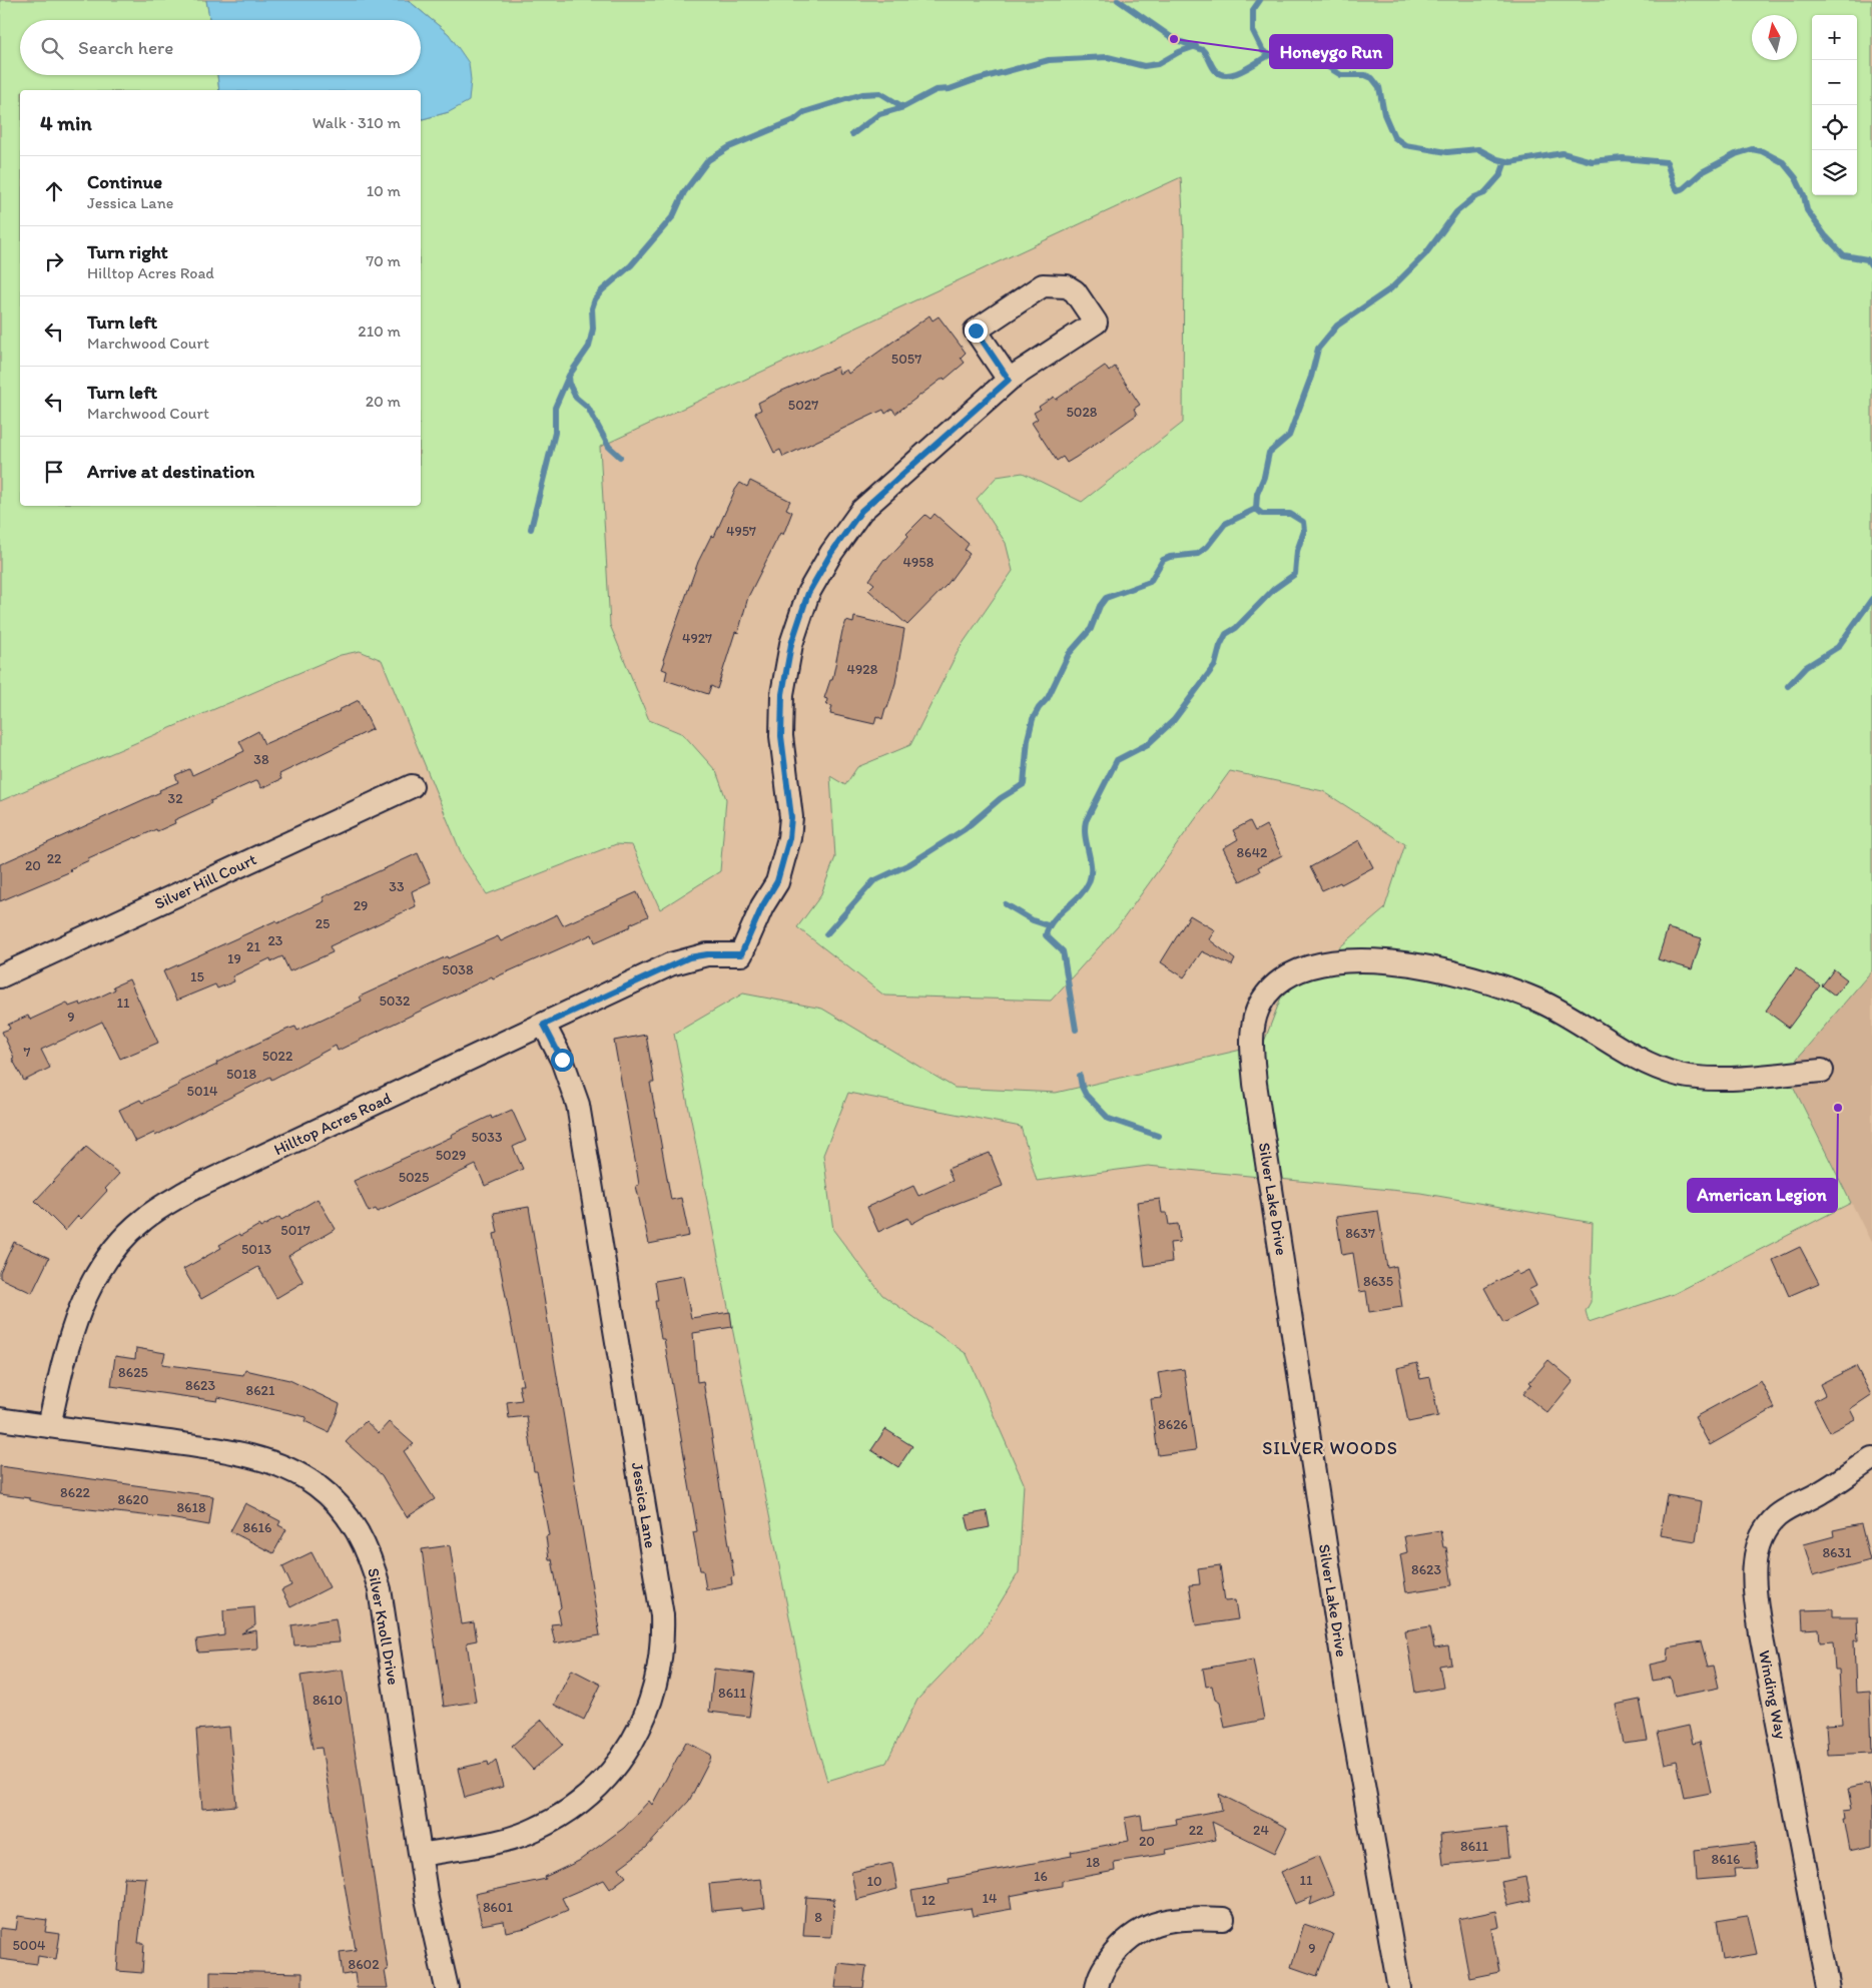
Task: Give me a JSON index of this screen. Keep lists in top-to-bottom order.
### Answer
{
  "streets": {
    "street": [
      "Silver Hill Court",
      "Hilltop Acres Road",
      "Silver Lake Drive",
      "Jessica Lane",
      "Silver Knoll Drive",
      "Winding Way"
    ]
  },
  "crossings": [
    ["Hilltop Acres Road", "Jessica Lane"],
    ["Hilltop Acres Road", "Silver Knoll Drive"],
    ["Jessica Lane", "Silver Knoll Drive"]
  ],
  "districts": ["SILVER WOODS"],
  "places": ["Honeygo Run", "American Legion"],
  "house_numbers": [
    "5057",
    "5027",
    "5028",
    "4957",
    "4958",
    "4927",
    "4928",
    "38",
    "32",
    "8642",
    "22",
    "20",
    "33",
    "29",
    "25",
    "23",
    "21",
    "19",
    "5038",
    "15",
    "5032",
    "11",
    "9",
    "7",
    "5022",
    "5018",
    "5014",
    "5033",
    "5029",
    "5025",
    "5017",
    "8637",
    "5013",
    "8635",
    "8625",
    "8623",
    "8621",
    "8626",
    "8622",
    "8620",
    "8618",
    "8616",
    "8631",
    "8623",
    "8611",
    "8610",
    "22",
    "24",
    "20",
    "8611",
    "8616",
    "18",
    "16",
    "11",
    "10",
    "14",
    "12",
    "8601",
    "8",
    "5004",
    "9",
    "8602"
  ],
  "north": "top",
  "page": {
    "map_buttons": ["+", "−"],
    "search": "Search here",
    "heading": ["4 min", "Walk · 310 m"],
    "list": [
      ["Continue", "Jessica Lane", "10 m"],
      ["Turn right", "Hilltop Acres Road", "70 m"],
      ["Turn left", "Marchwood Court", "210 m"],
      ["Turn left", "Marchwood Court", "20 m"],
      "Arrive at destination"
    ]
  }
}
